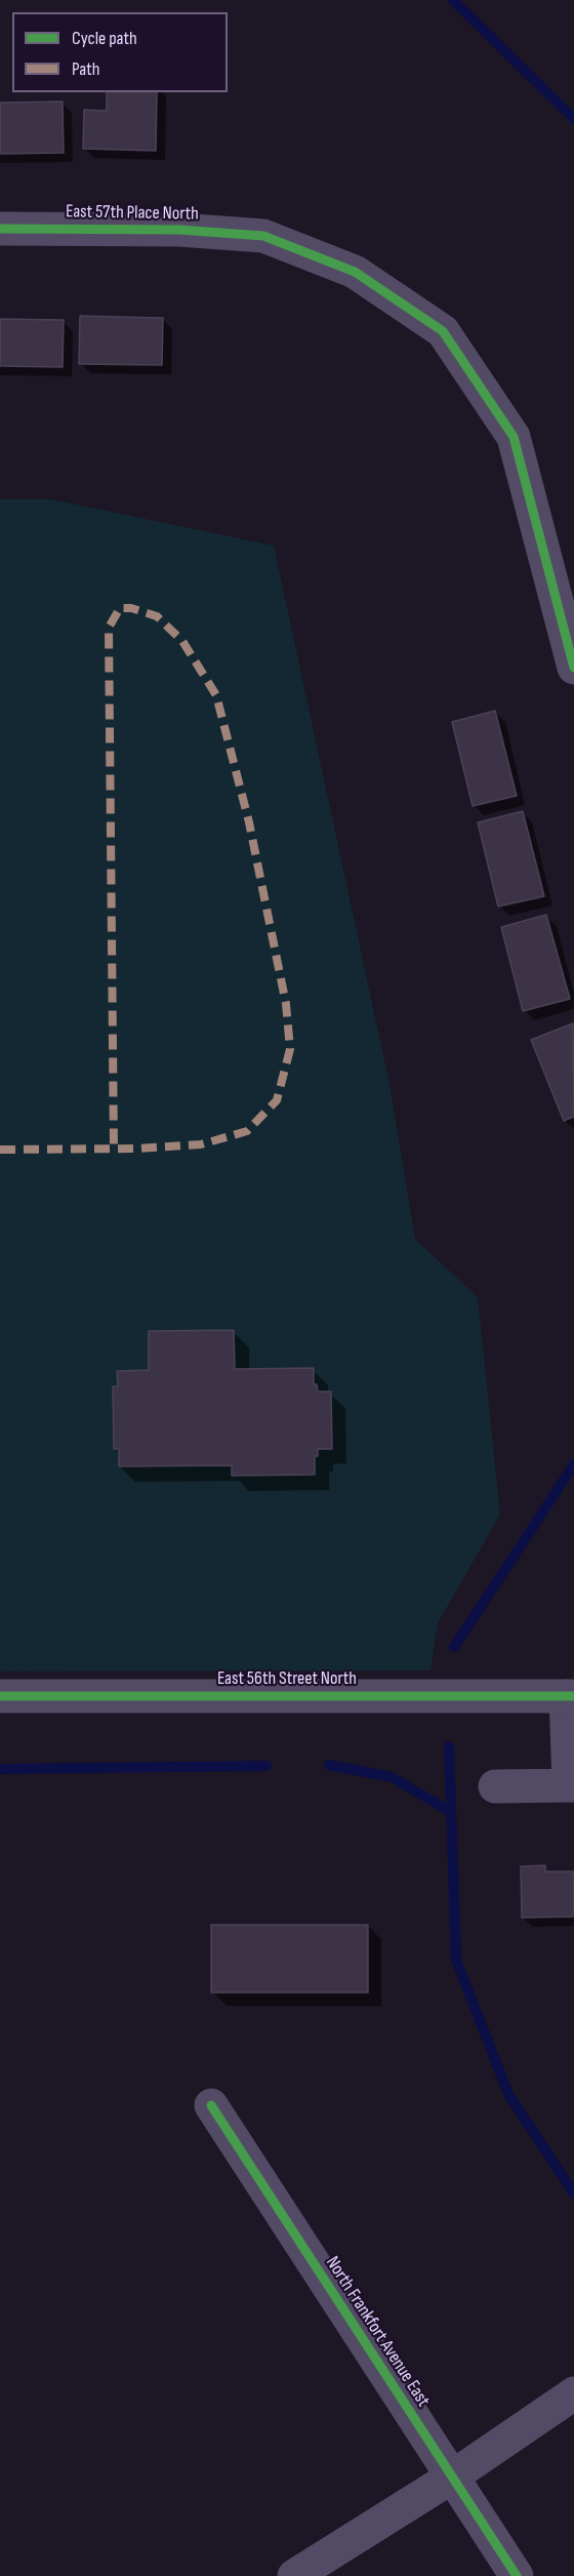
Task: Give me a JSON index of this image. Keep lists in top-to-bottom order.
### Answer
{
  "streets": {
    "street": ["East 57th Place North", "East 56th Street North", "North Frankfort Avenue East"]
  },
  "legend": ["Cycle path", "Path"]
}
